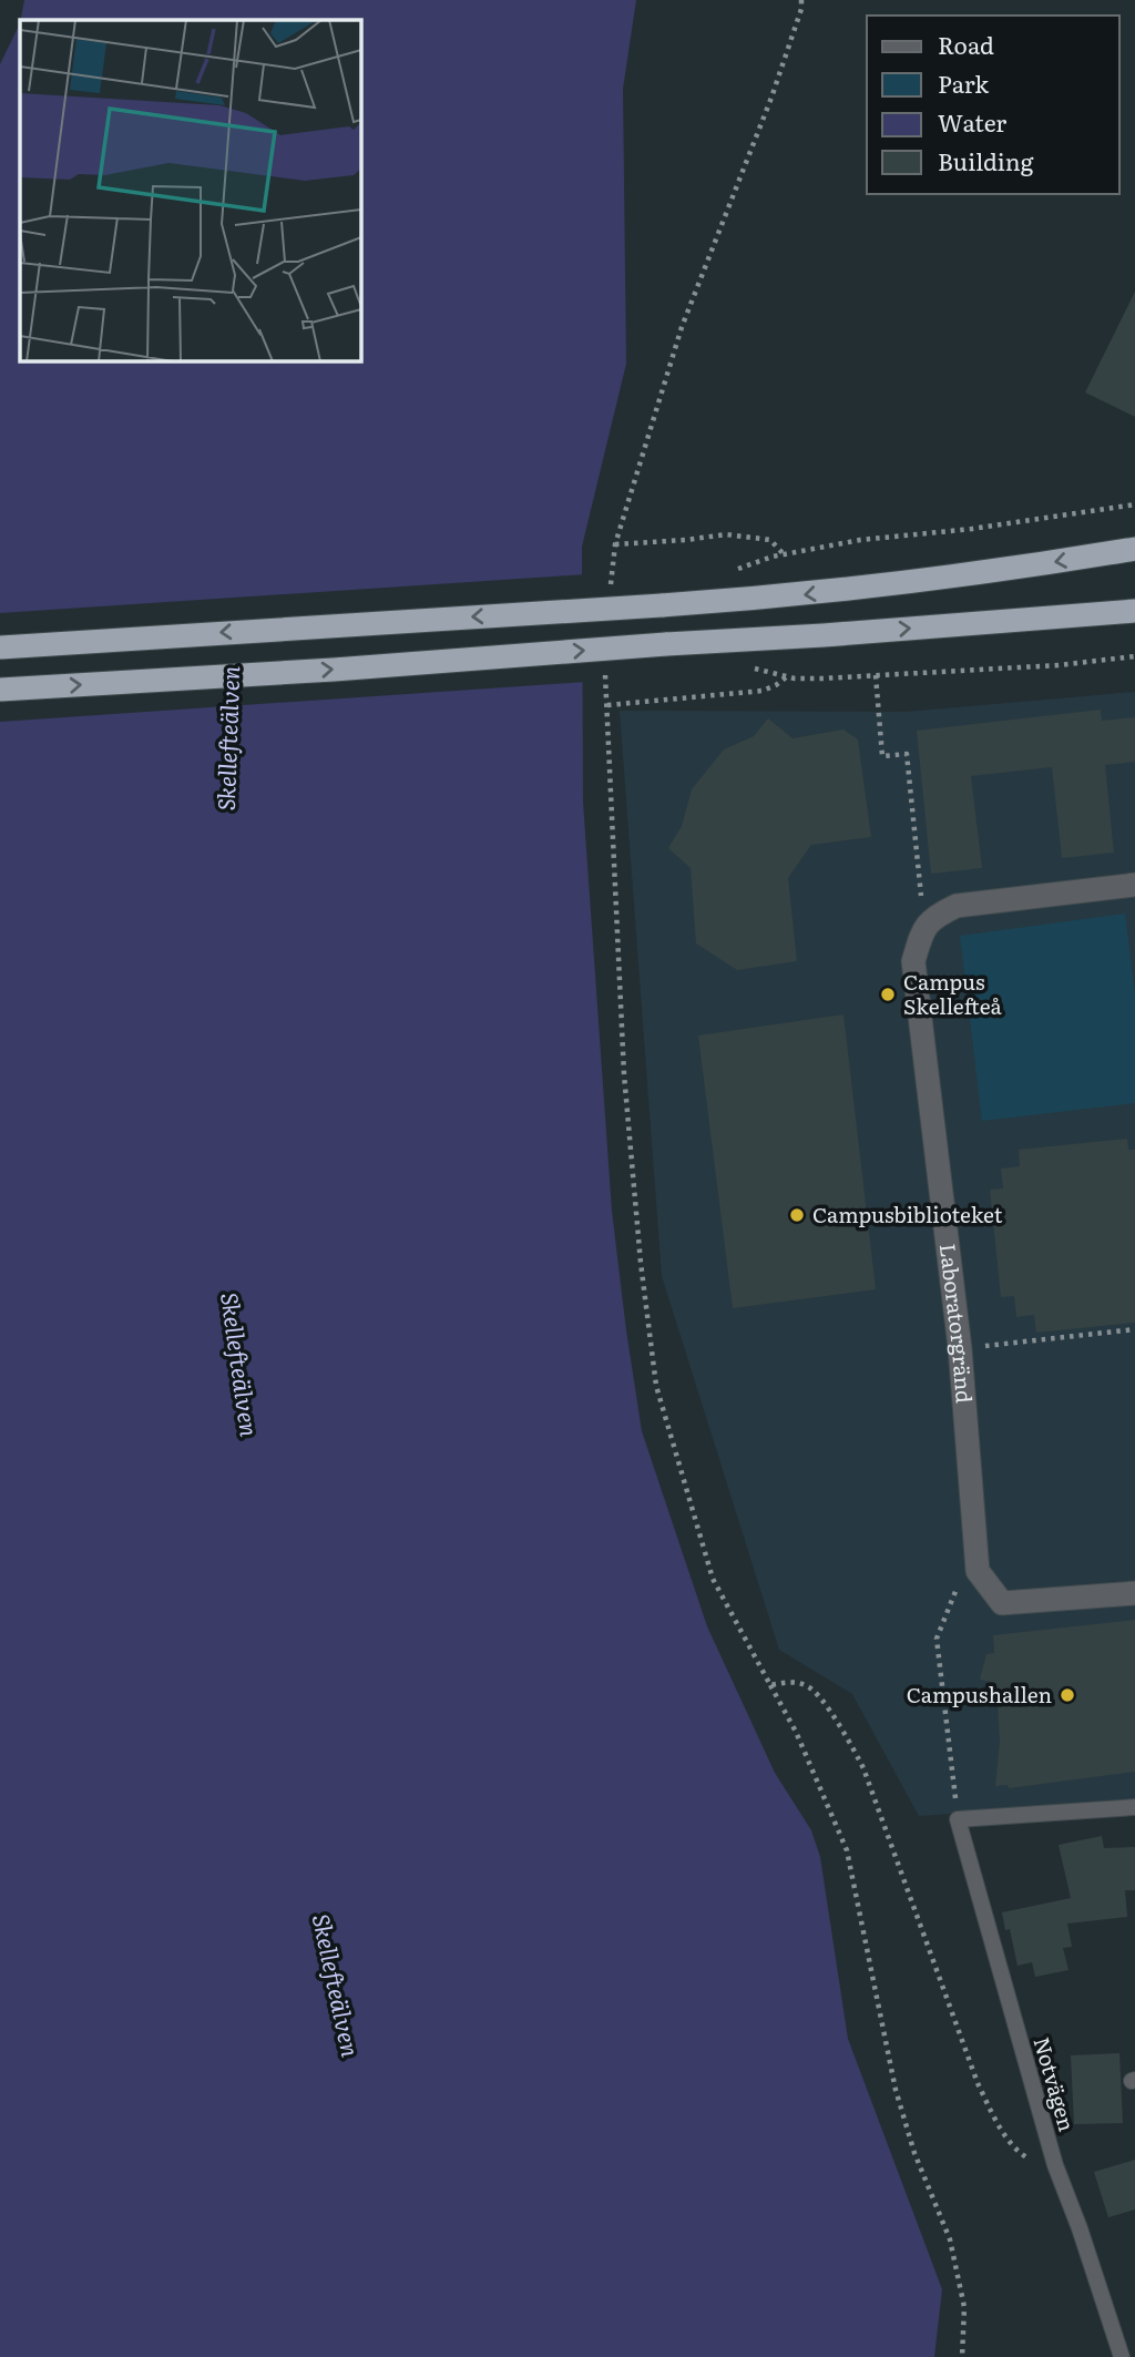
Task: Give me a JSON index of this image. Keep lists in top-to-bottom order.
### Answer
{
  "streets": {
    "street": ["Laboratorgränd"],
    "lane": ["Notvägen"]
  },
  "water": ["Skellefteälven"],
  "places": ["Campus Skellefteå", "Campusbiblioteket", "Campushallen"],
  "legend": [
    "Road",
    "Park",
    "Water",
    "Building"
  ]
}
